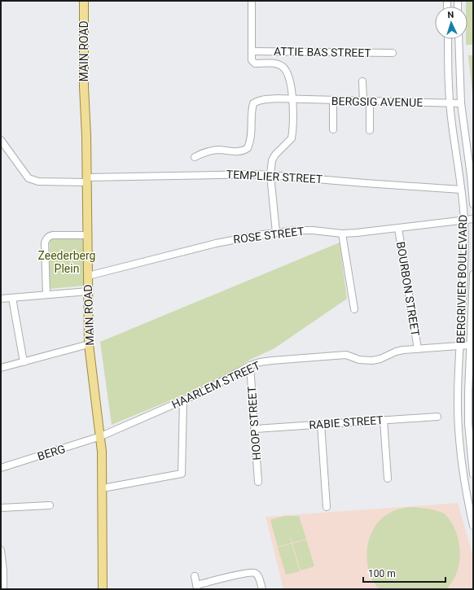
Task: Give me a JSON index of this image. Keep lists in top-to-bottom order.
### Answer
{
  "streets": {
    "main road": ["MAIN ROAD"],
    "street": [
      "ATTIE BAS STREET",
      "BERGSIG AVENUE",
      "TEMPLIER STREET",
      "ROSE STREET",
      "BERGRIVIER BOULEVARD",
      "BOURBON STREET",
      "HAARLEM STREET",
      "RABIE STREET",
      "HOOP STREET",
      "BERG"
    ]
  },
  "crossings": [
    ["MAIN ROAD", "TEMPLIER STREET"],
    ["MAIN ROAD", "ROSE STREET"],
    ["MAIN ROAD", "HAARLEM STREET"],
    ["MAIN ROAD", "BERG"],
    ["BERGSIG AVENUE", "BERGRIVIER BOULEVARD"],
    ["TEMPLIER STREET", "BERGRIVIER BOULEVARD"],
    ["ROSE STREET", "BERGRIVIER BOULEVARD"],
    ["ROSE STREET", "BOURBON STREET"],
    ["BERGRIVIER BOULEVARD", "HAARLEM STREET"],
    ["BOURBON STREET", "HAARLEM STREET"],
    ["HAARLEM STREET", "HOOP STREET"],
    ["HAARLEM STREET", "BERG"],
    ["RABIE STREET", "HOOP STREET"]
  ],
  "parks": ["Zeederberg Plein"],
  "scale_bar": "100 m",
  "north": "top"
}
